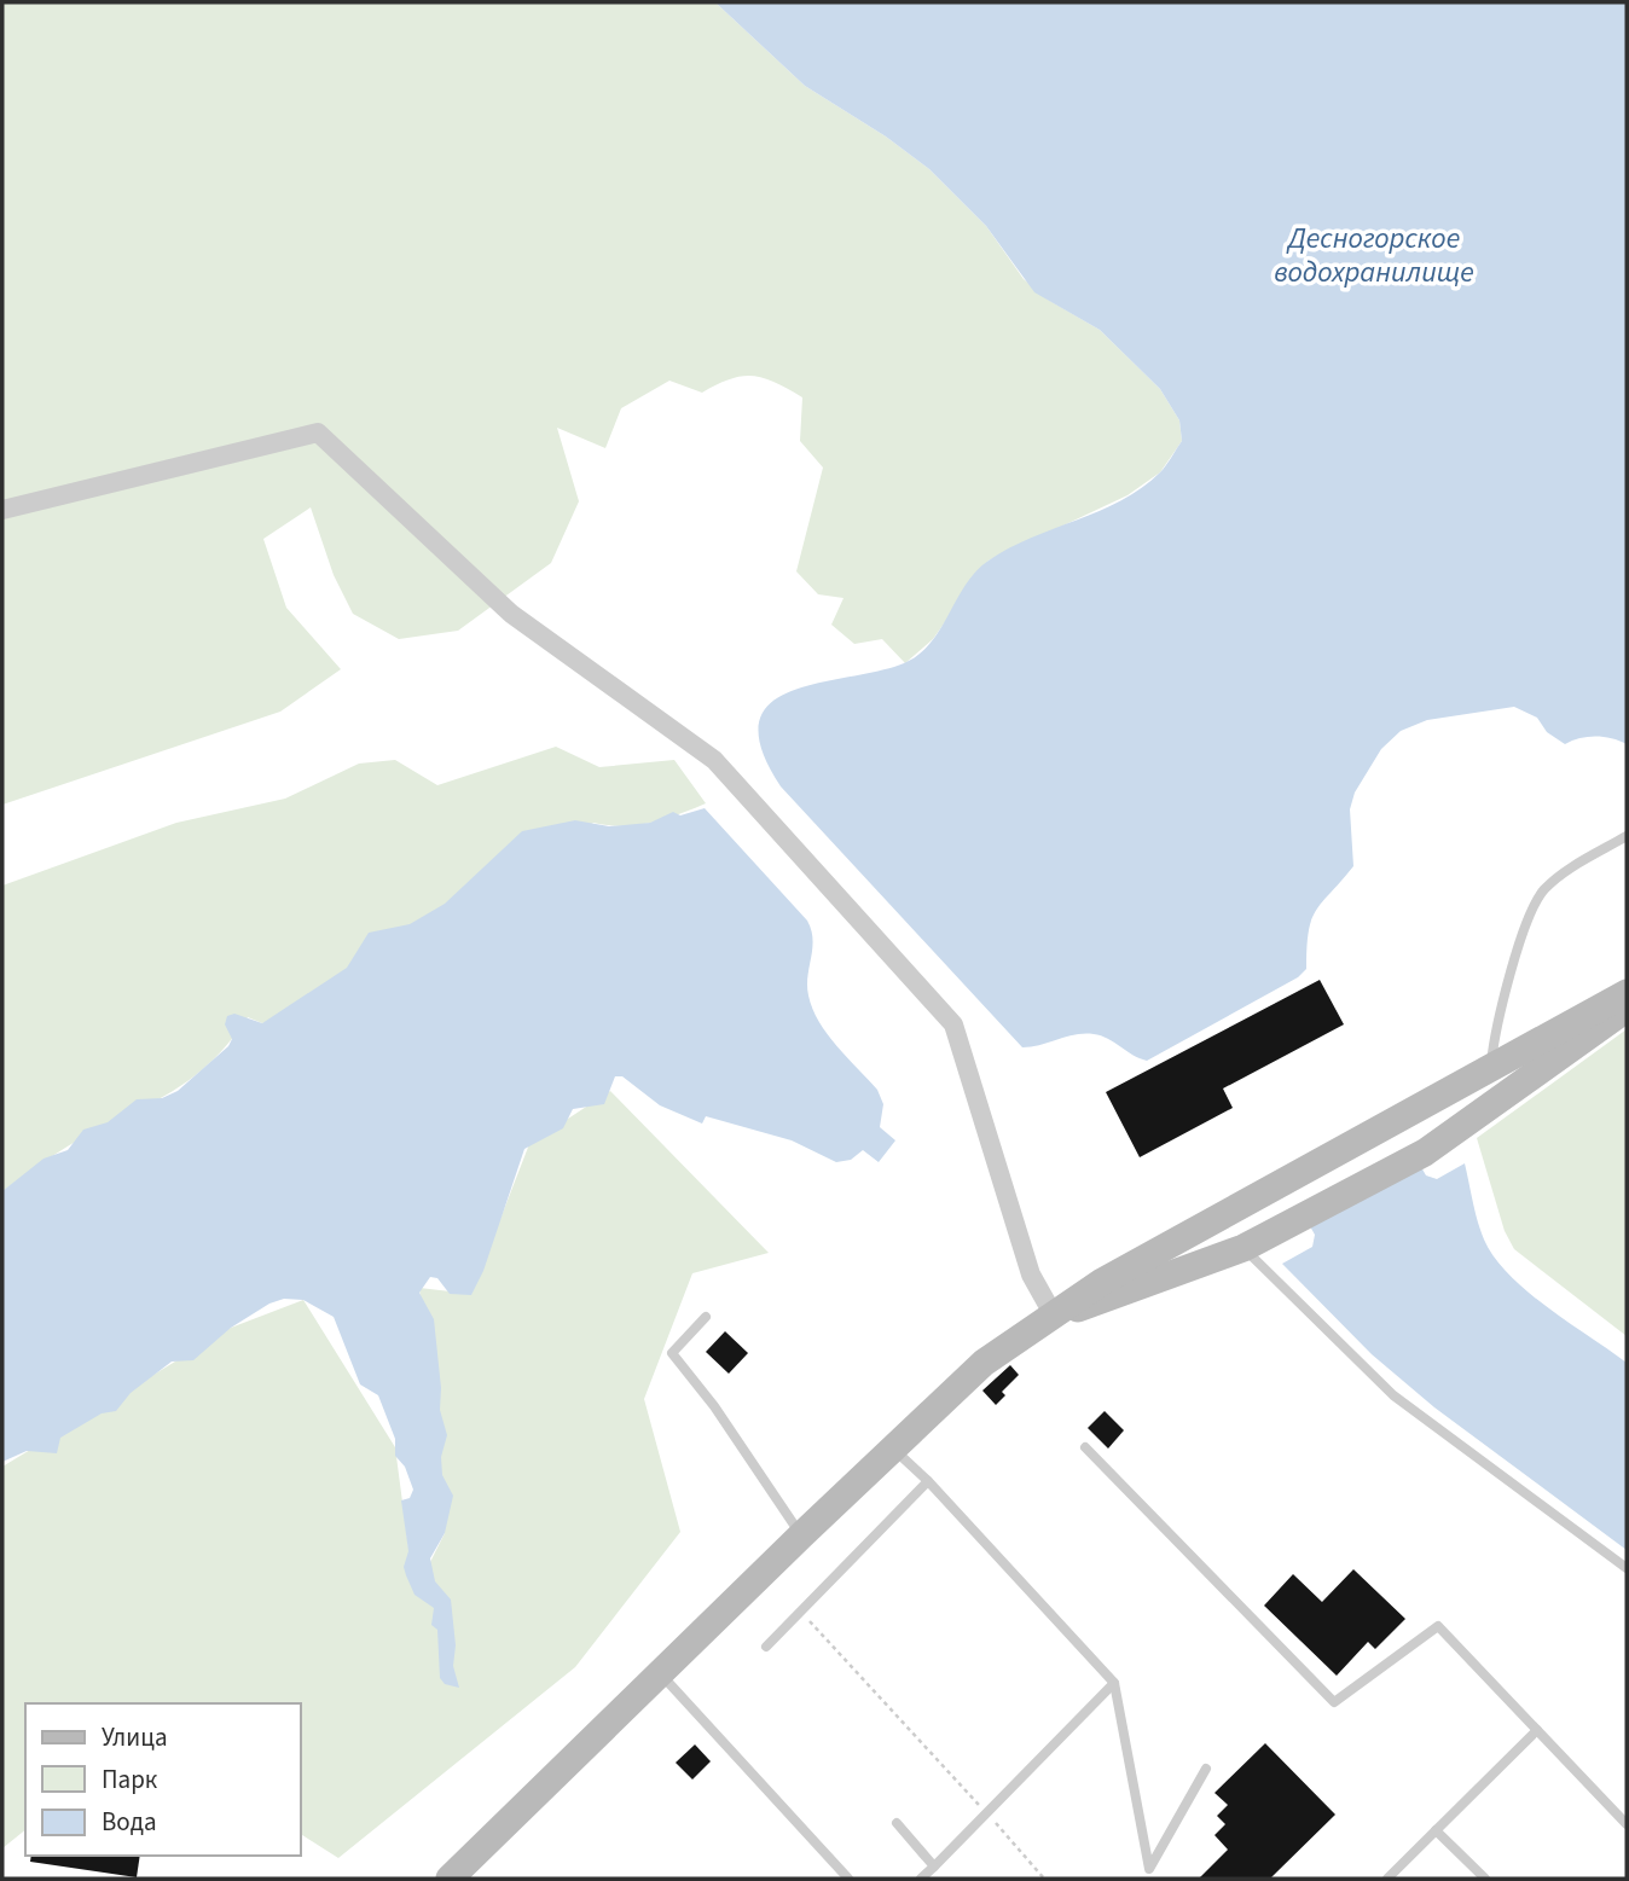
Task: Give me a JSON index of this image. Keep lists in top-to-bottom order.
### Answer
{
  "water": ["Десногорское водохранилище"],
  "legend": ["Улица", "Парк", "Вода"]
}
